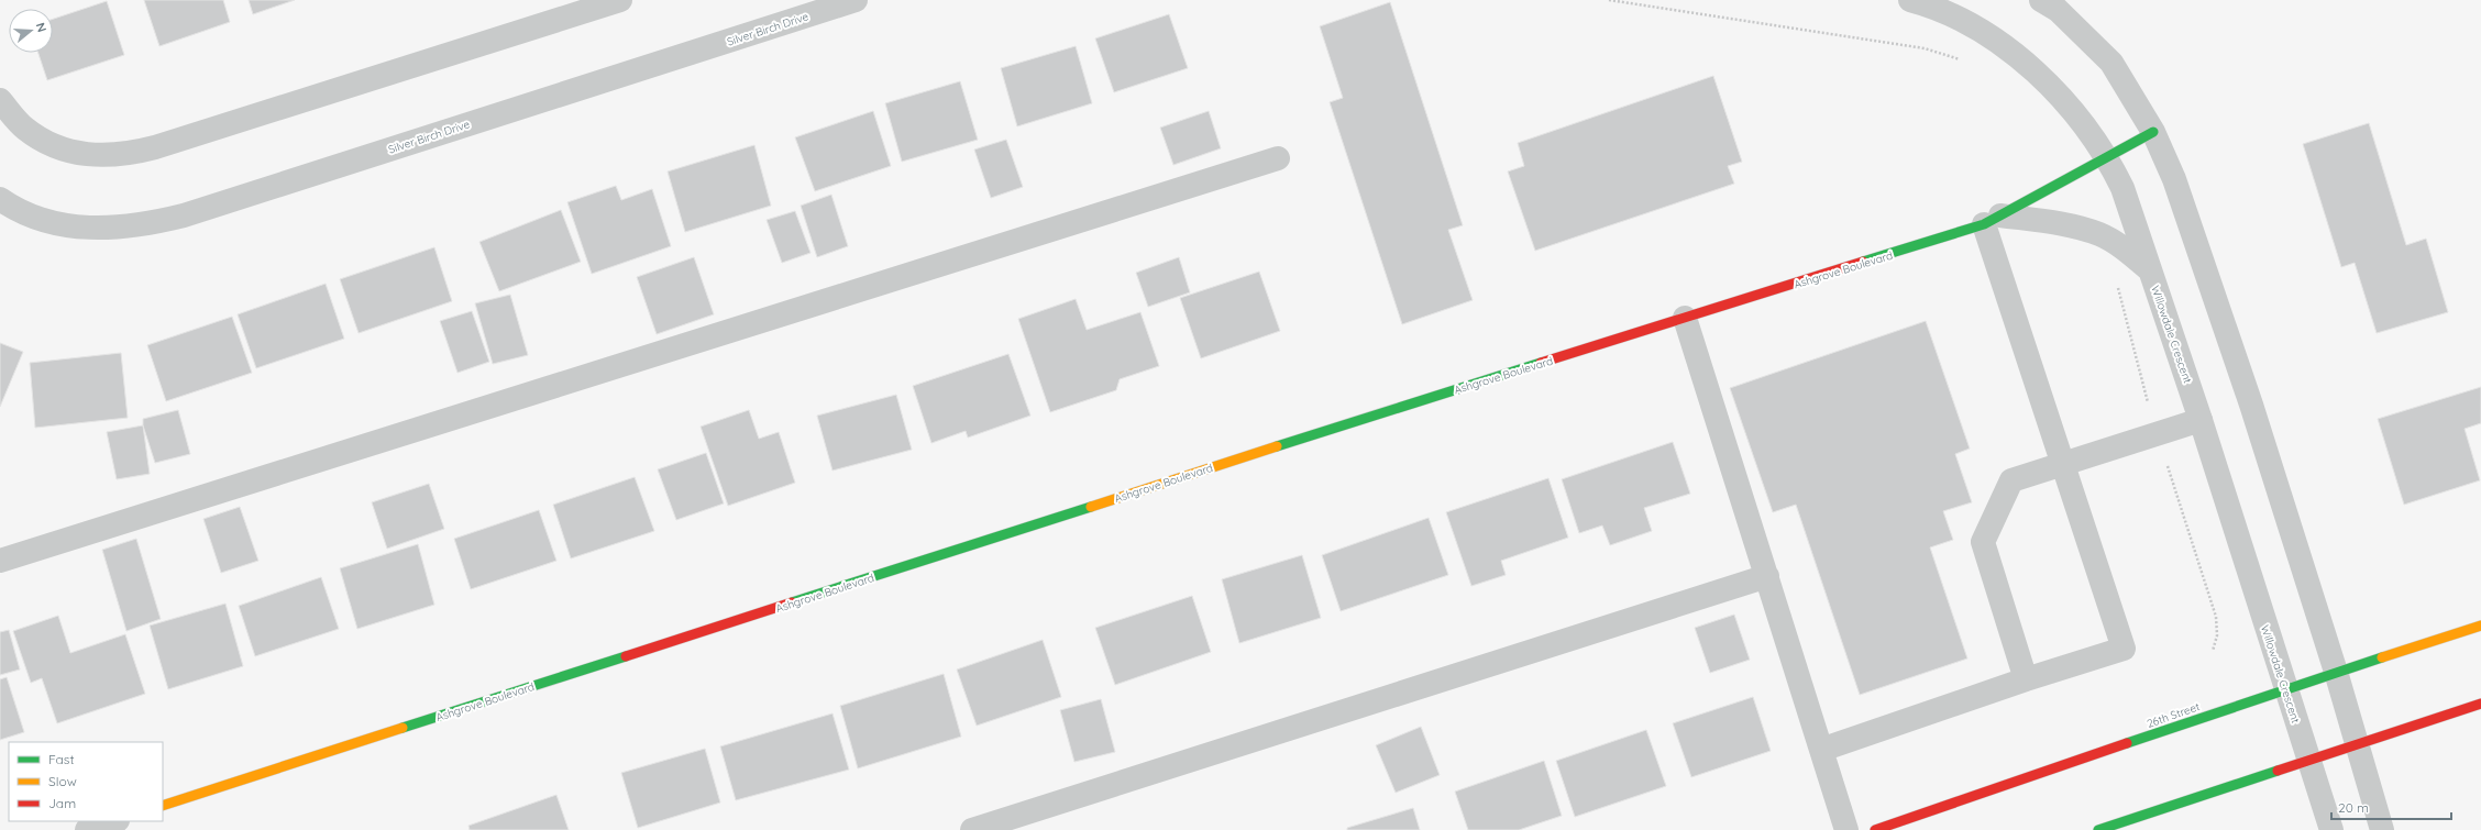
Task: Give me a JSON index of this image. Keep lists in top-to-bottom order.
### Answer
{
  "streets": {
    "street": [
      "Silver Birch Drive",
      "Ashgrove Boulevard",
      "Willowdale Crescent",
      "26th Street"
    ]
  },
  "crossings": [
    ["Ashgrove Boulevard", "Willowdale Crescent"],
    ["Willowdale Crescent", "26th Street"]
  ],
  "legend": ["Fast", "Slow", "Jam"],
  "scale_bar": "20 m",
  "north": "right"
}
